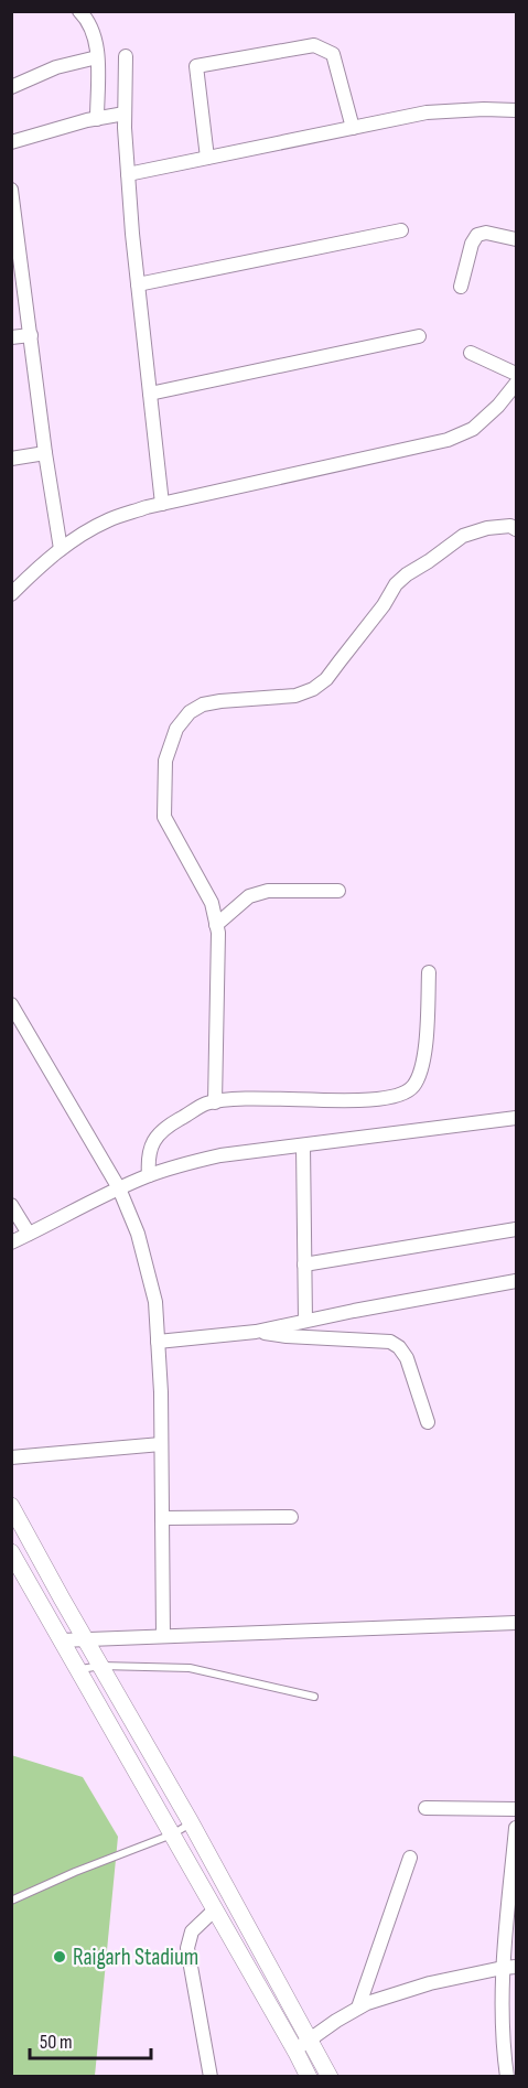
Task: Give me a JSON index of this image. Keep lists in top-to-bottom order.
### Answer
{
  "places": ["Raigarh Stadium"],
  "scale_bar": "50 m"
}
